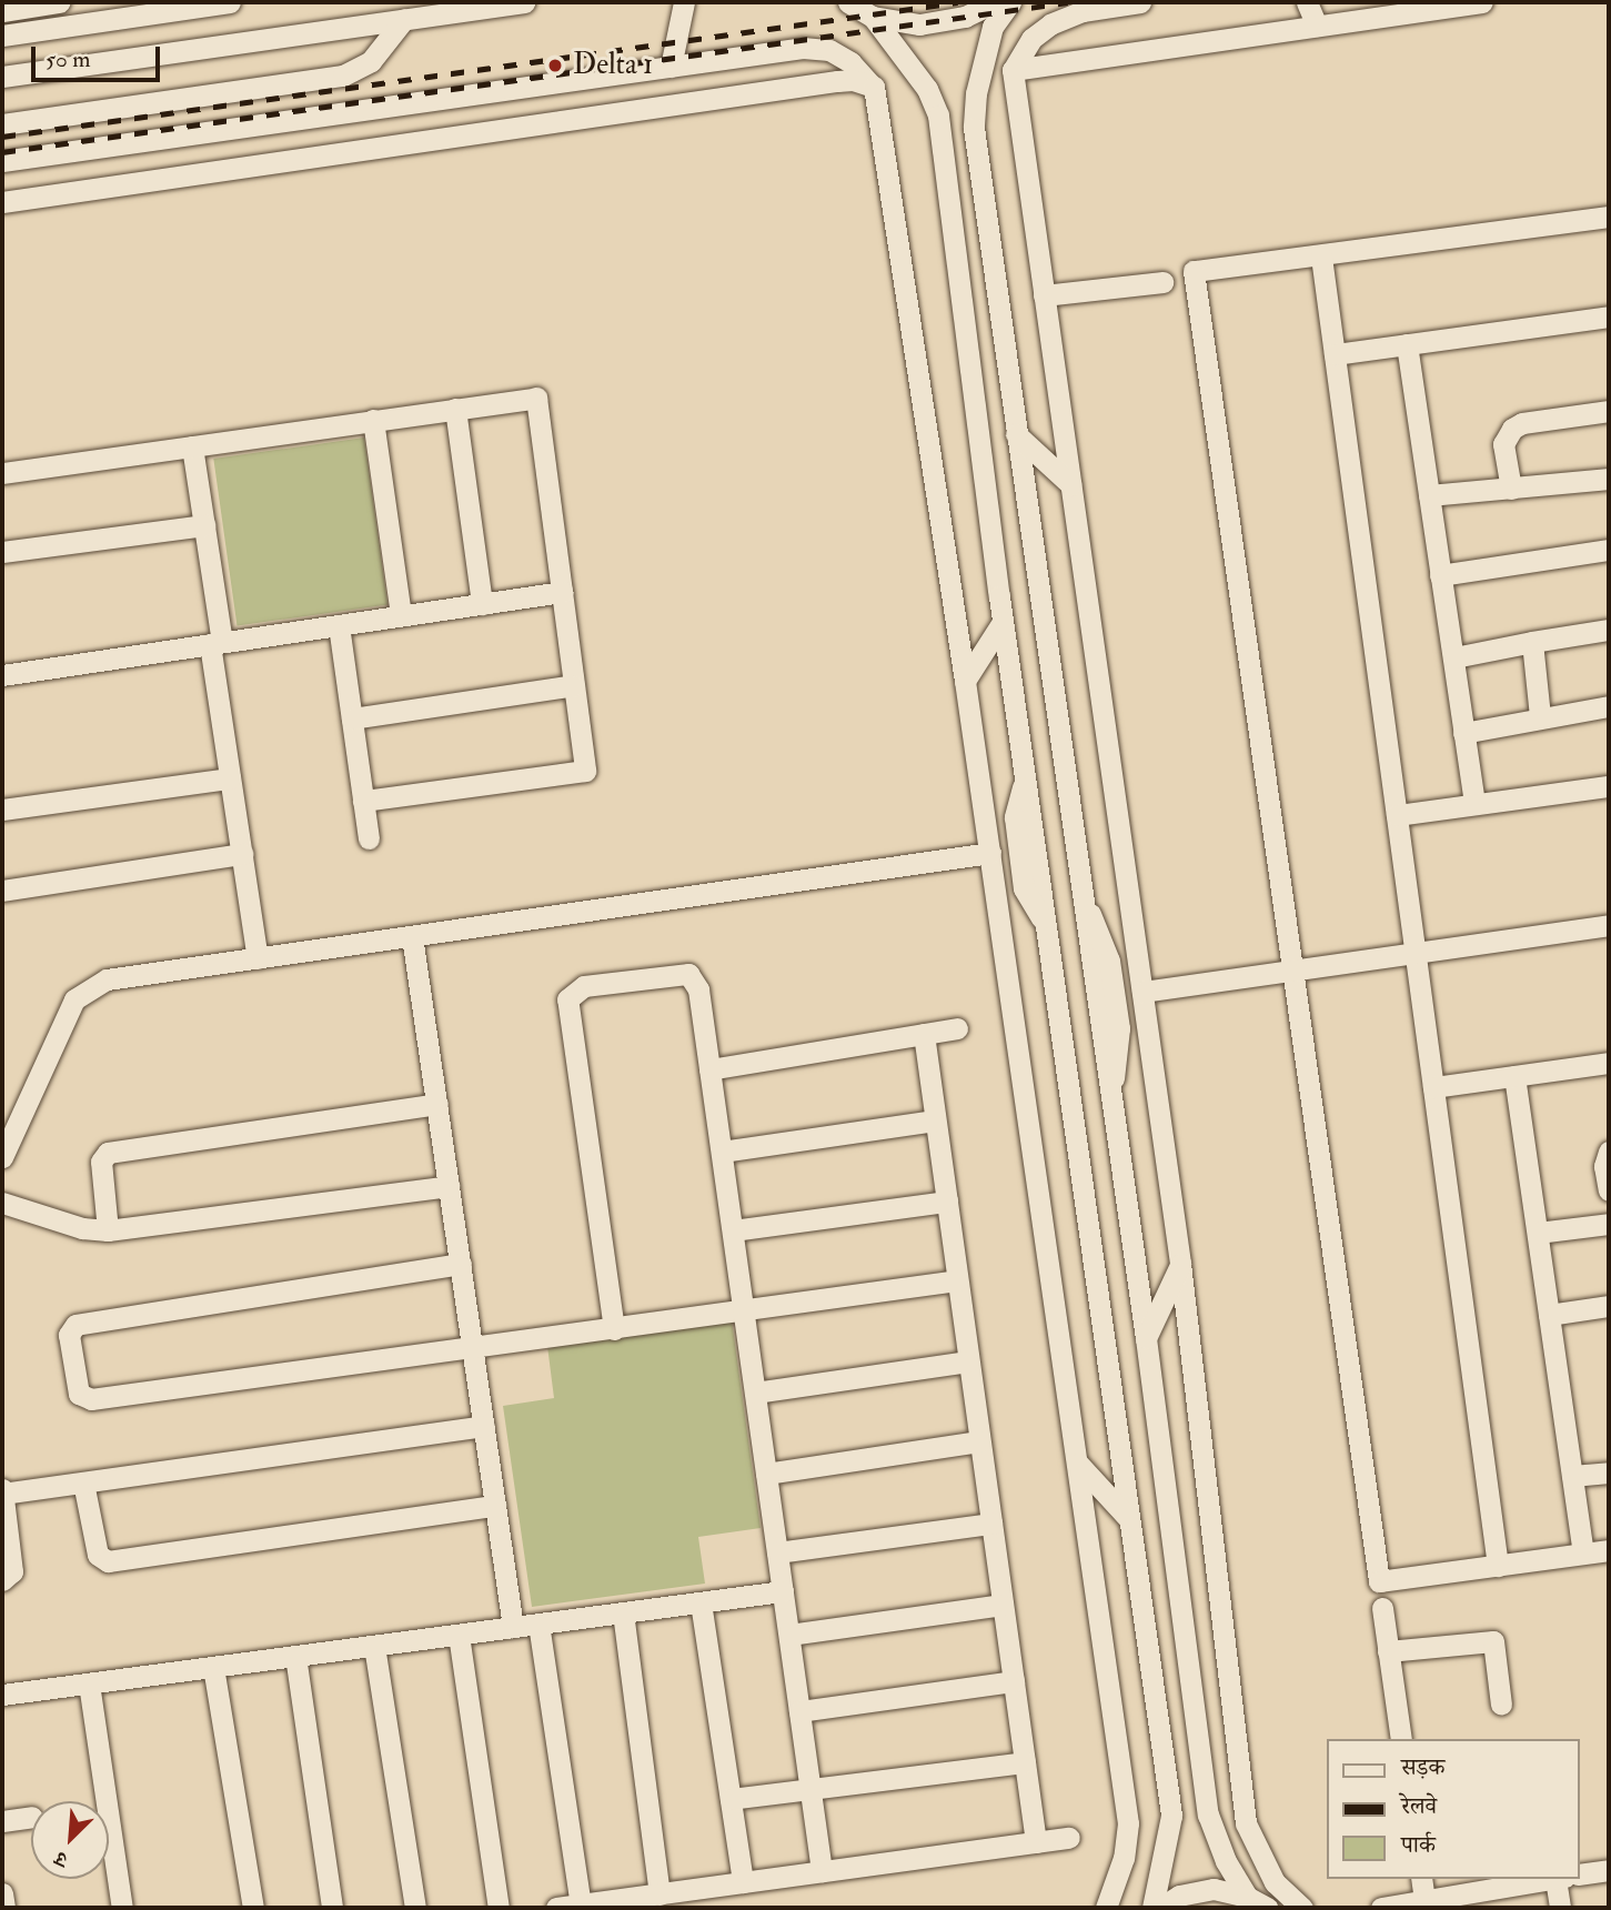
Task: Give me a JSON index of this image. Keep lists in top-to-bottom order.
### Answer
{
  "places": ["Delta 1"],
  "legend": ["सड़क", "रेलवे", "पार्क"],
  "scale_bar": "50 m",
  "north": "bottom left"
}
